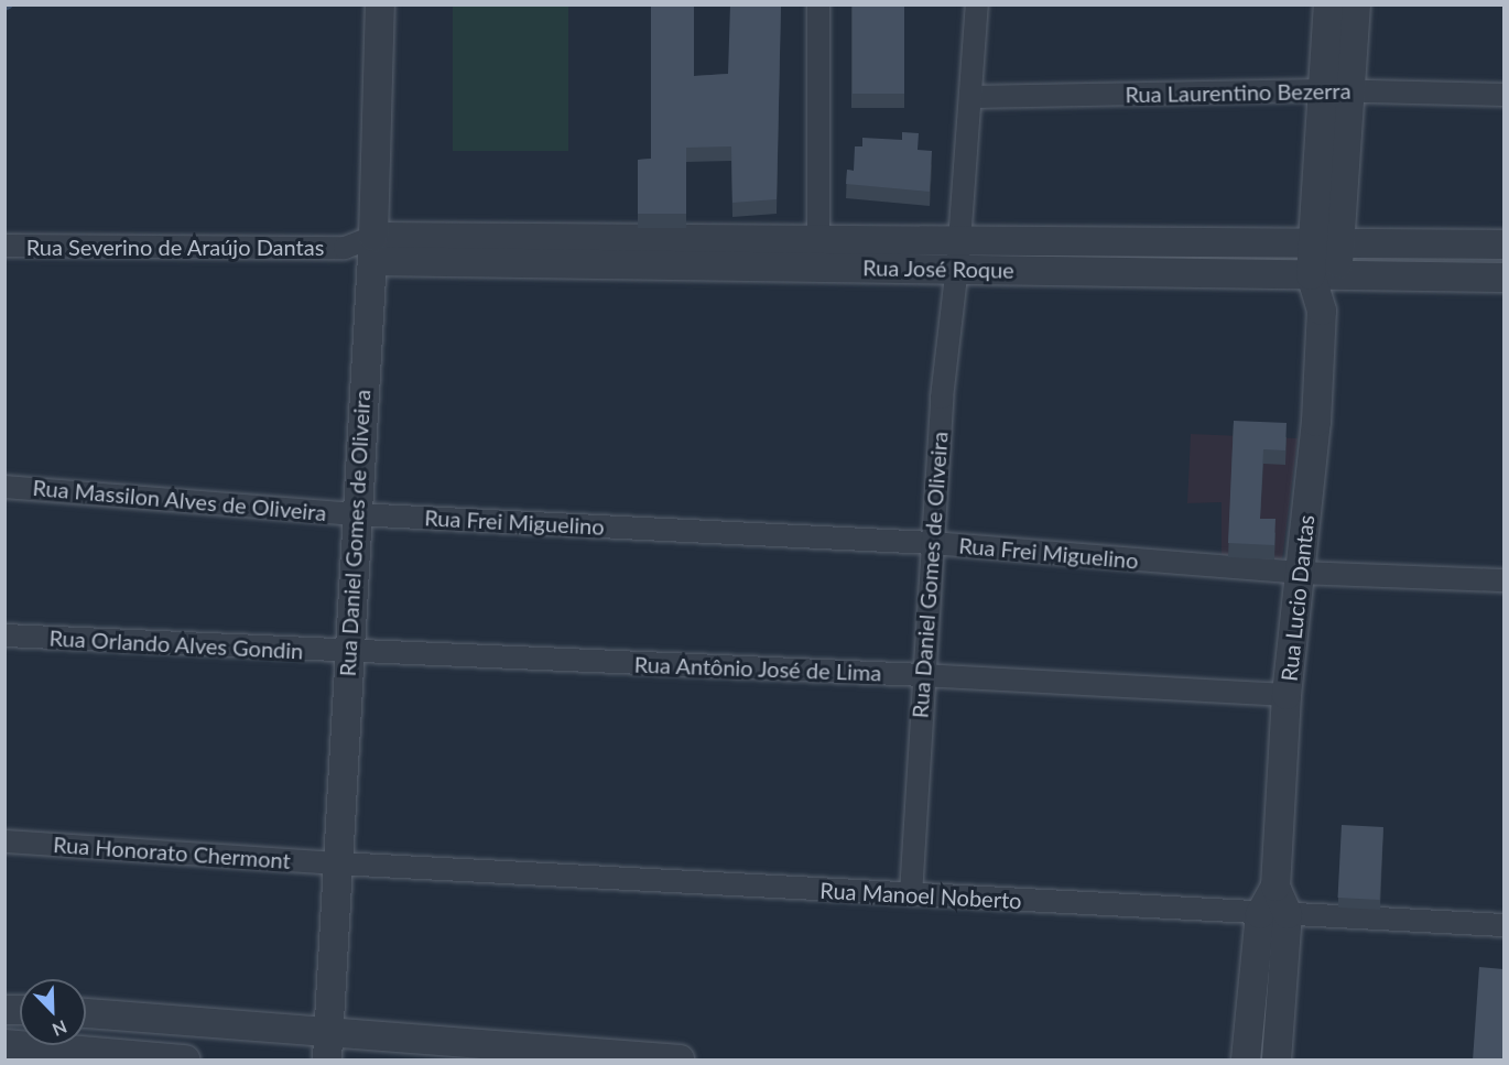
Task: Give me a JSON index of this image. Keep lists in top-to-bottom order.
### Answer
{
  "streets": {
    "street": [
      "Rua Laurentino Bezerra",
      "Rua Severino de Araújo Dantas",
      "Rua José Roque",
      "Rua Massilon Alves de Oliveira",
      "Rua Frei Miguelino",
      "Rua Daniel Gomes de Oliveira",
      "Rua Lucio Dantas",
      "Rua Orlando Alves Gondin",
      "Rua Antônio José de Lima",
      "Rua Honorato Chermont",
      "Rua Manoel Noberto"
    ]
  },
  "crossings": [
    ["Rua Laurentino Bezerra", "Rua Daniel Gomes de Oliveira"],
    ["Rua Laurentino Bezerra", "Rua Lucio Dantas"],
    ["Rua Severino de Araújo Dantas", "Rua José Roque"],
    ["Rua Severino de Araújo Dantas", "Rua Daniel Gomes de Oliveira"],
    ["Rua José Roque", "Rua Daniel Gomes de Oliveira"],
    ["Rua José Roque", "Rua Lucio Dantas"],
    ["Rua Massilon Alves de Oliveira", "Rua Frei Miguelino"],
    ["Rua Massilon Alves de Oliveira", "Rua Daniel Gomes de Oliveira"],
    ["Rua Frei Miguelino", "Rua Daniel Gomes de Oliveira"],
    ["Rua Frei Miguelino", "Rua Lucio Dantas"],
    ["Rua Daniel Gomes de Oliveira", "Rua Orlando Alves Gondin"],
    ["Rua Daniel Gomes de Oliveira", "Rua Antônio José de Lima"],
    ["Rua Daniel Gomes de Oliveira", "Rua Honorato Chermont"],
    ["Rua Daniel Gomes de Oliveira", "Rua Manoel Noberto"],
    ["Rua Lucio Dantas", "Rua Antônio José de Lima"],
    ["Rua Lucio Dantas", "Rua Manoel Noberto"],
    ["Rua Orlando Alves Gondin", "Rua Antônio José de Lima"],
    ["Rua Honorato Chermont", "Rua Manoel Noberto"]
  ],
  "north": "bottom right"
}
